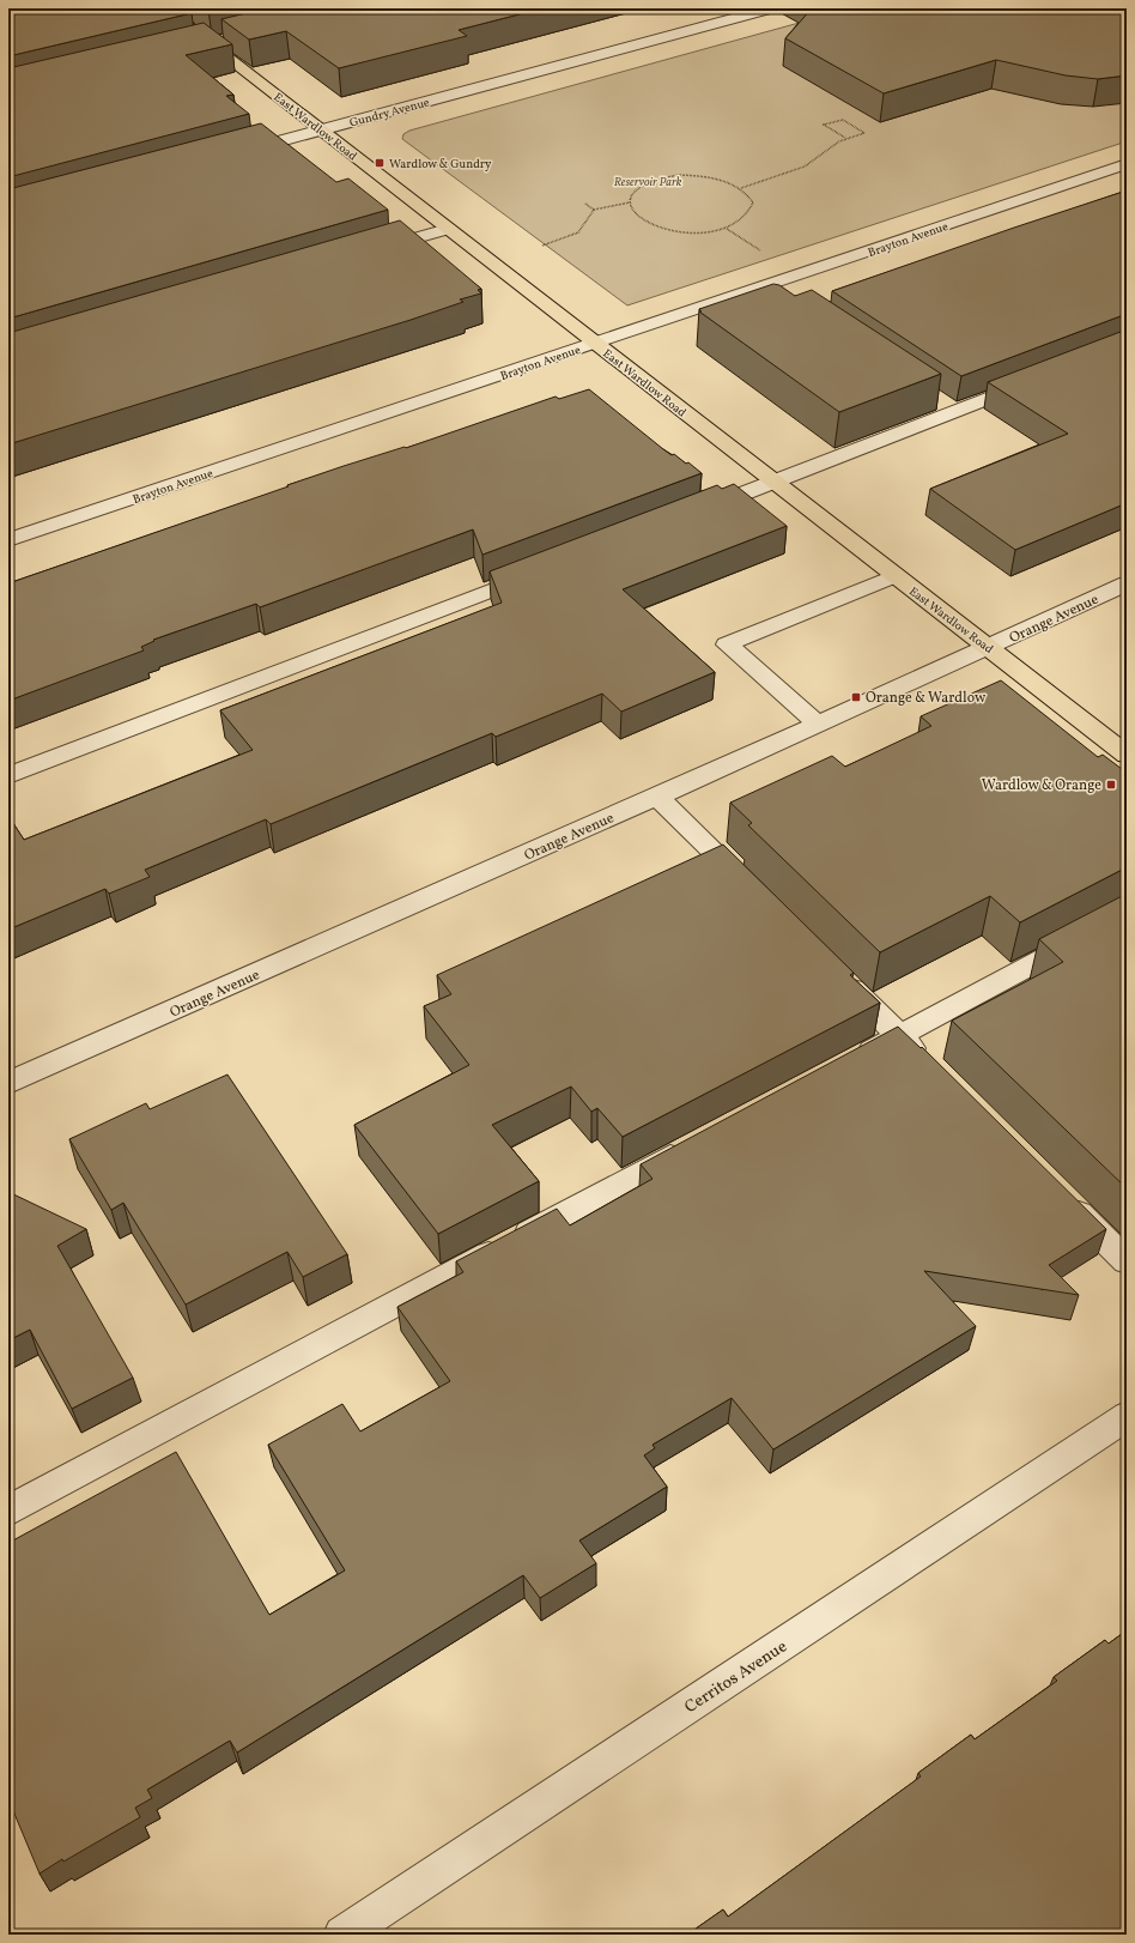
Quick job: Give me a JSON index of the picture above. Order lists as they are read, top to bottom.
{
  "streets": {
    "main road": ["East Wardlow Road"],
    "street": [
      "Gundry Avenue",
      "Brayton Avenue",
      "Orange Avenue",
      "Cerritos Avenue"
    ]
  },
  "crossings": [
    ["Gundry Avenue", "East Wardlow Road"],
    ["East Wardlow Road", "Brayton Avenue"],
    ["East Wardlow Road", "Orange Avenue"]
  ],
  "parks": ["Reservoir Park"],
  "places": {
    "transit": ["Wardlow & Gundry", "Orange & Wardlow", "Wardlow & Orange"]
  }
}
